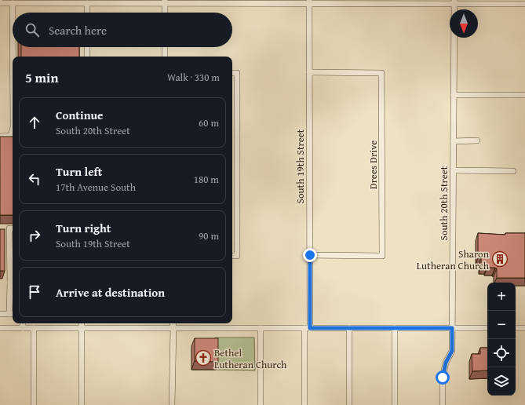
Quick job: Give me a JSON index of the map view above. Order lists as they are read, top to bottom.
{
  "streets": {
    "street": ["Drees Drive", "South 19th Street", "South 20th Street"]
  },
  "crossings": [
    ["Drees Drive", "South 19th Street"]
  ],
  "places": {
    "building": ["Sharon Lutheran Church"],
    "church": ["Bethel Lutheran Church"]
  },
  "north": "bottom",
  "page": {
    "search": "Search here",
    "heading": ["5 min", "Walk · 330 m"],
    "list": [
      ["Continue", "South 20th Street", "60 m"],
      ["Turn left", "17th Avenue South", "180 m"],
      ["Turn right", "South 19th Street", "90 m"],
      "Arrive at destination"
    ],
    "map_buttons": ["+", "−"]
  }
}
